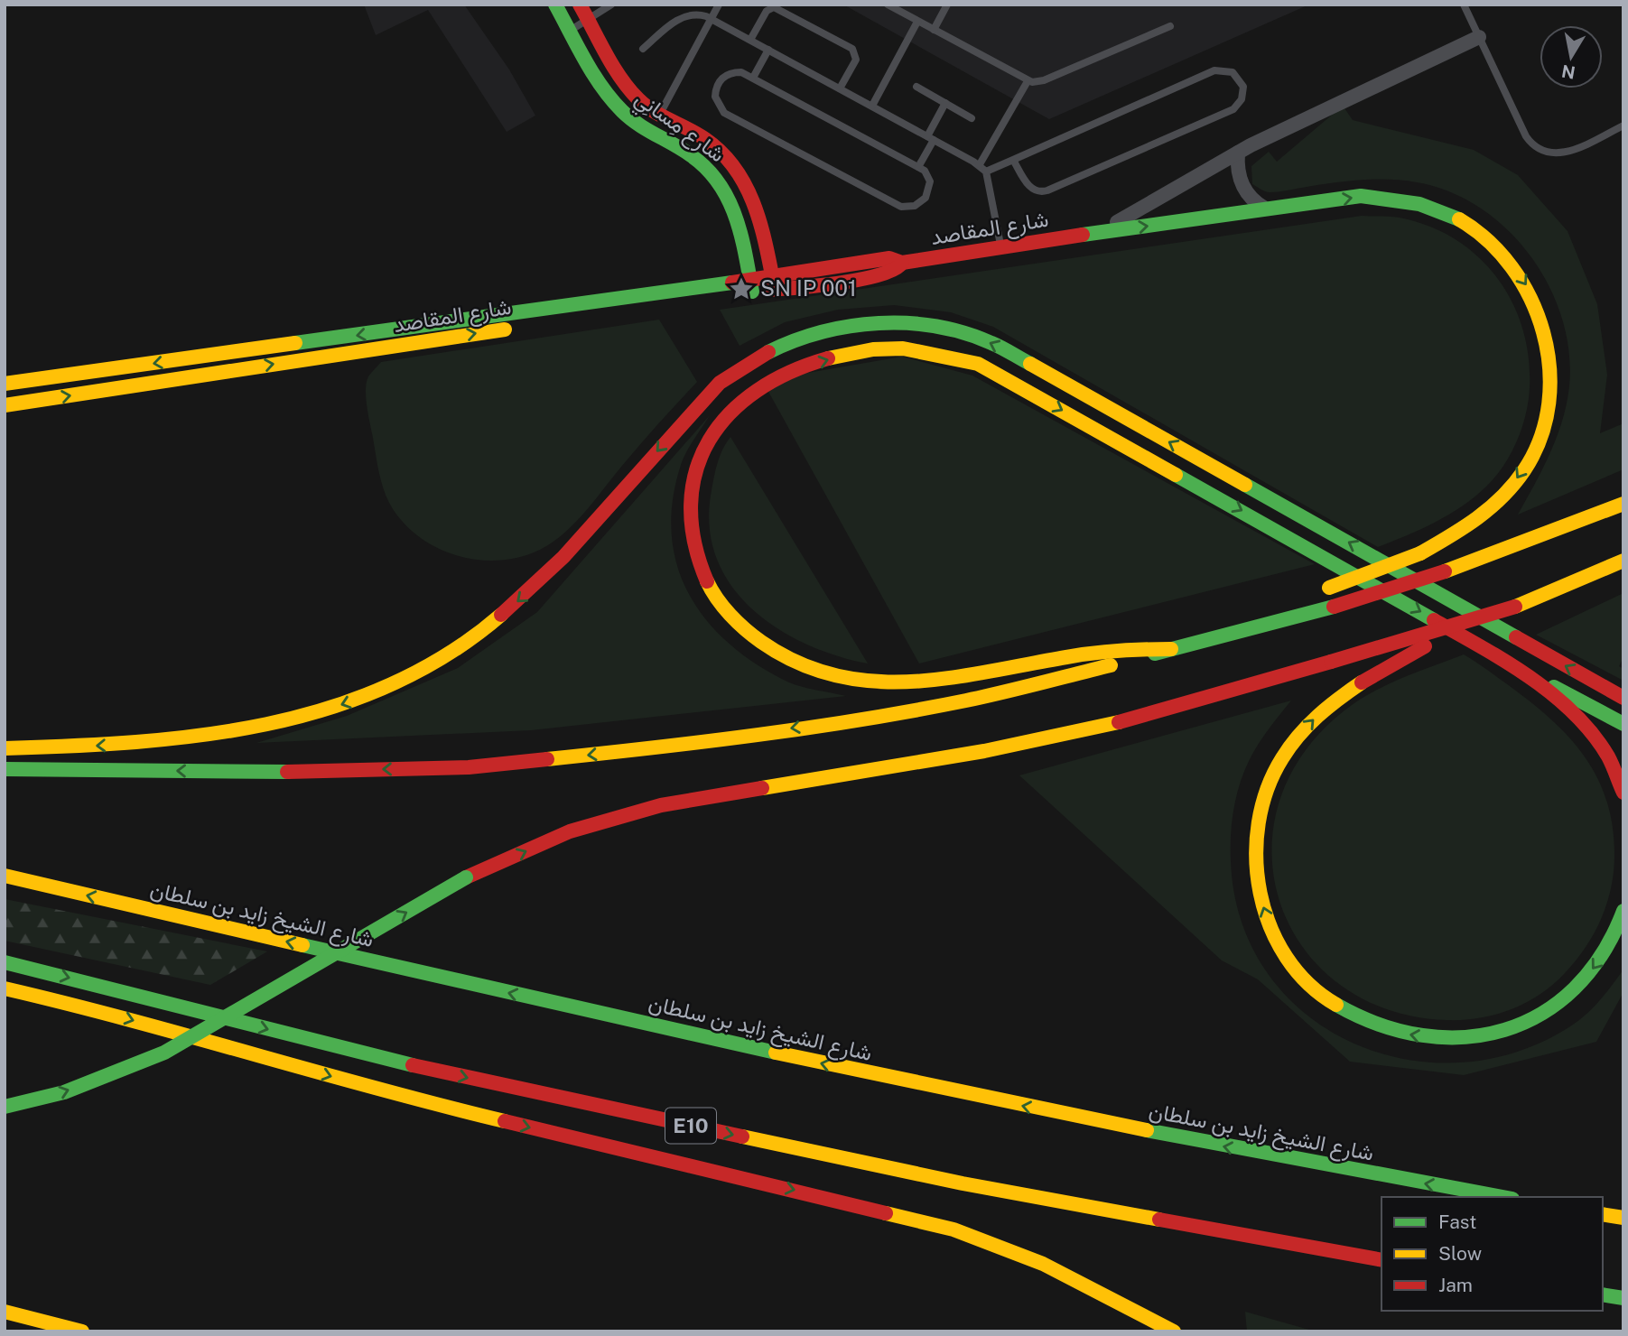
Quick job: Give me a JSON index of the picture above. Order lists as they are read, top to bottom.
{
  "streets": {
    "main road": [
      "شارع مِسانِي",
      "شارع المقاصد",
      "شارع الشيخ زايد بن سلطان",
      "E10"
    ]
  },
  "crossings": [
    ["شارع مِسانِي", "شارع المقاصد"]
  ],
  "places": {
    "place": ["SN IP 001"]
  },
  "legend": ["Fast", "Slow", "Jam"],
  "north": "bottom"
}
